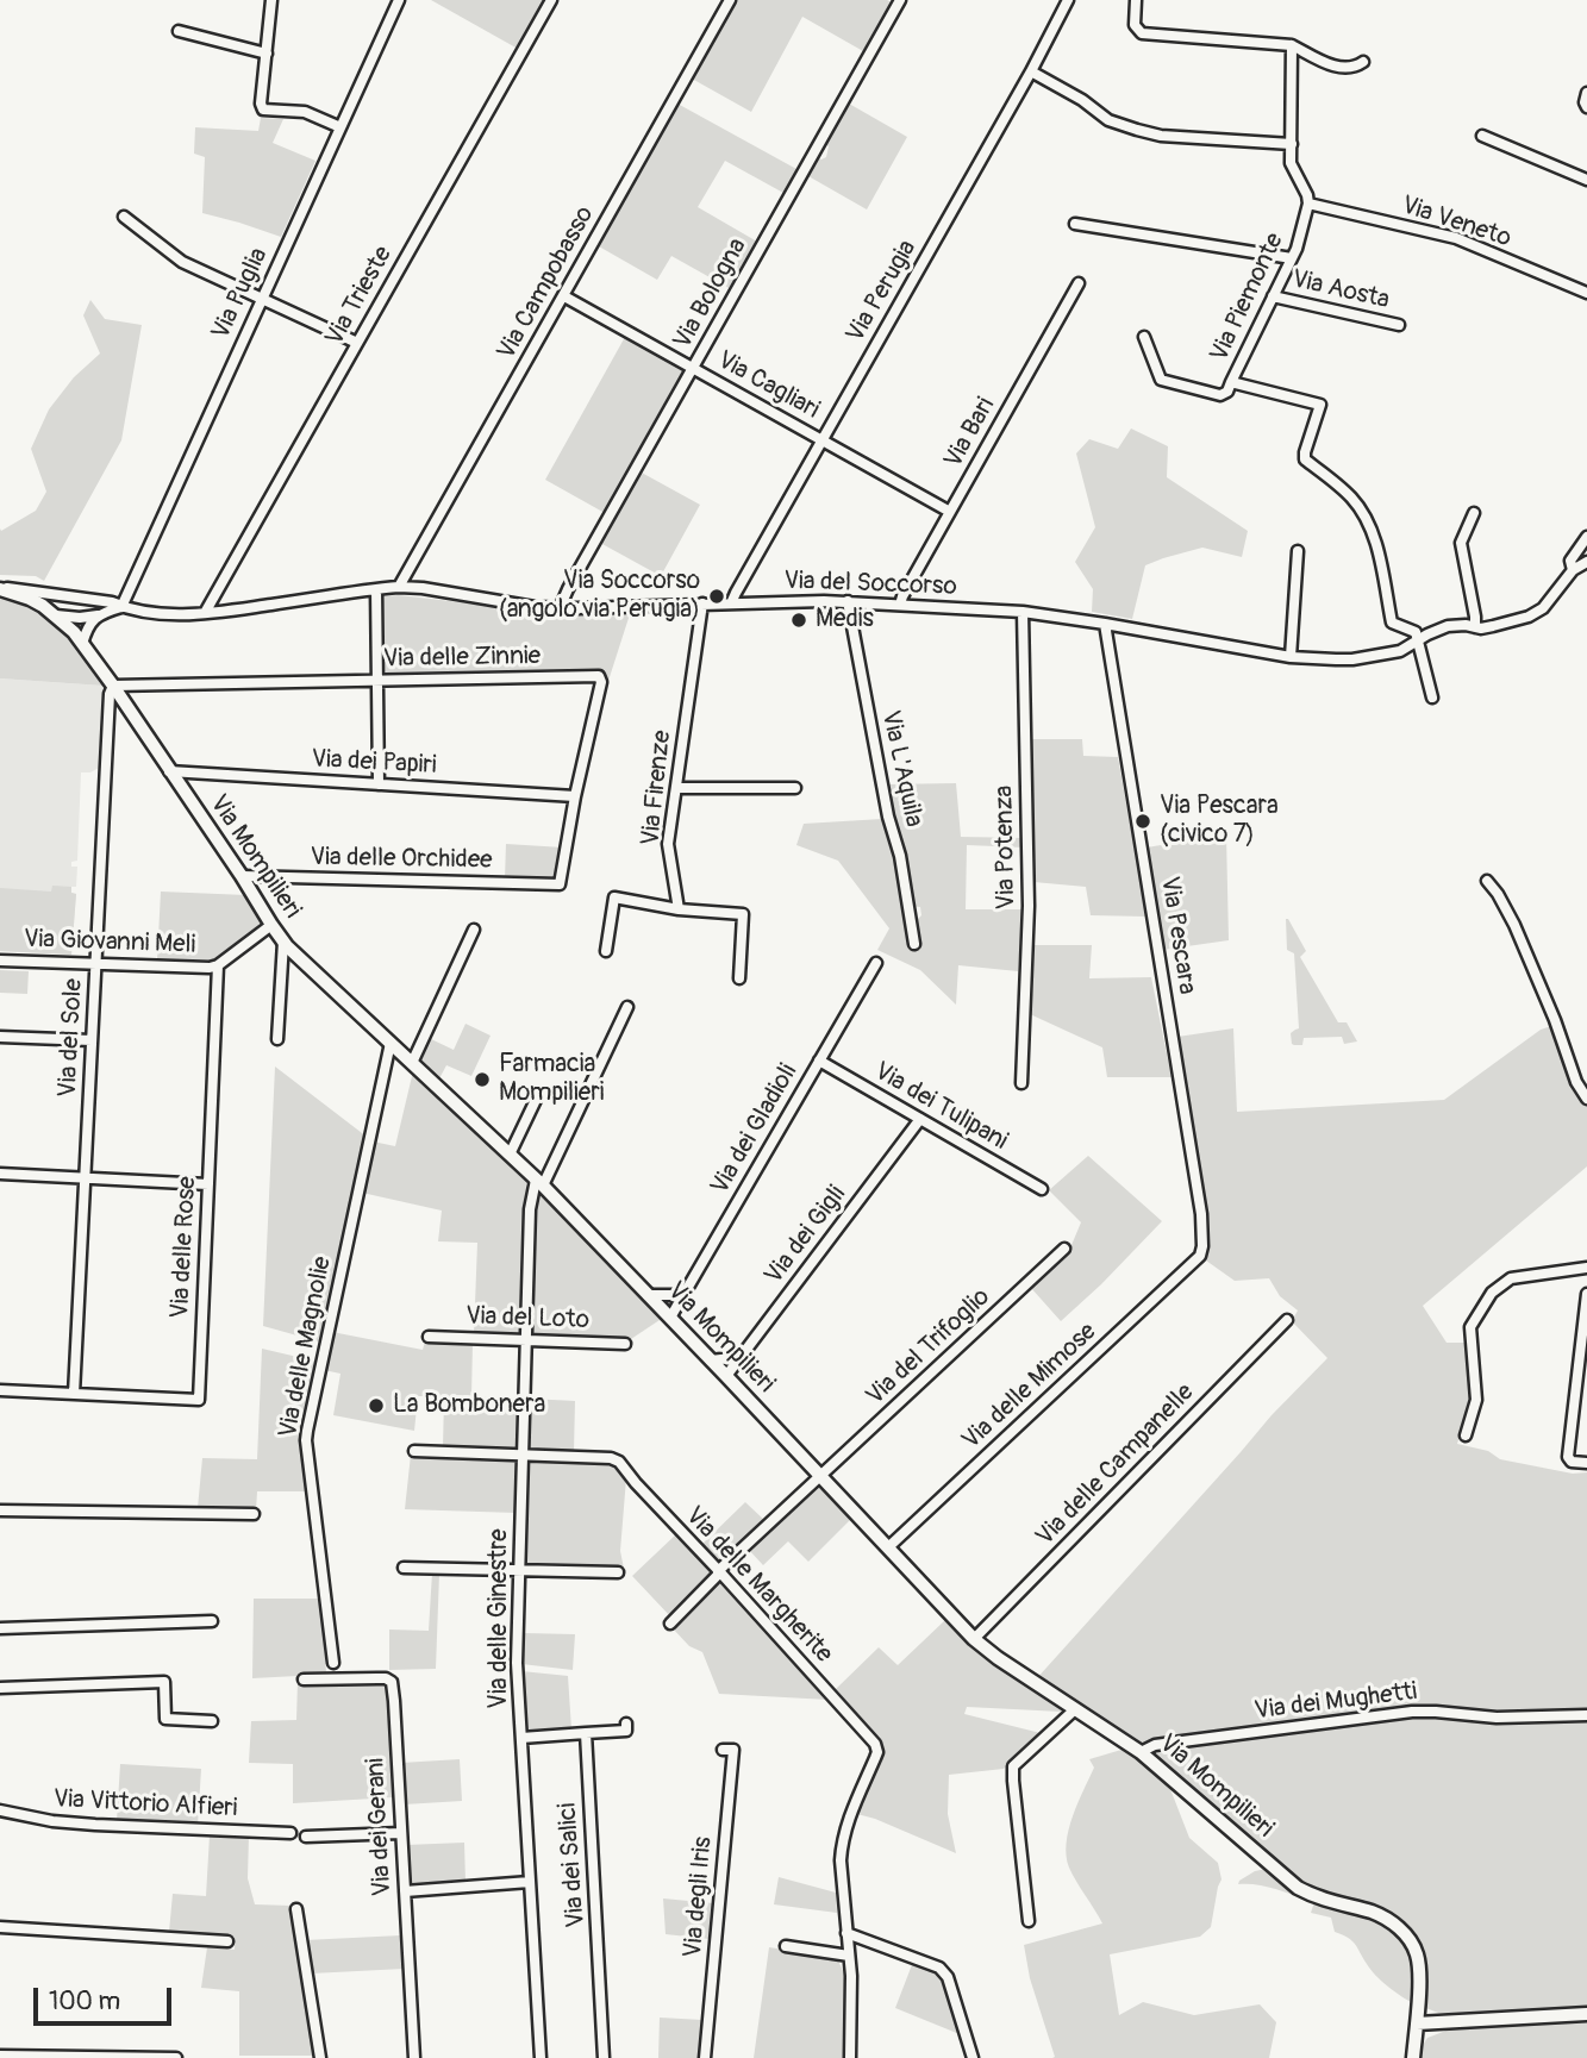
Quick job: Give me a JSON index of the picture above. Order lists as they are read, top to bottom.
{
  "streets": {
    "street": [
      "Via Veneto",
      "Via Campobasso",
      "Via Aosta",
      "Via Perugia",
      "Via Puglia",
      "Via Bologna",
      "Via Trieste",
      "Via Piemonte",
      "Via Cagliari",
      "Via Bari",
      "Via del Soccorso",
      "Via delle Zinnie",
      "Via dei Papiri",
      "Via L'Aquila",
      "Via Firenze",
      "Via Potenza",
      "Via Mompilieri",
      "Via delle Orchidee",
      "Via Pescara",
      "Via Giovanni Meli",
      "Via del Sole",
      "Via dei Tulipani",
      "Via dei Gladioli",
      "Via dei Gigli",
      "Via delle Rose",
      "Via del Loto",
      "Via delle Magnolie",
      "Via del Trifoglio",
      "Via delle Mimose",
      "Via delle Campanelle",
      "Via delle Margherite",
      "Via delle Ginestre",
      "Via dei Mughetti",
      "Via Vittorio Alfieri",
      "Via dei Gerani",
      "Via dei Salici",
      "Via degli Iris"
    ]
  },
  "crossings": [
    ["Via Veneto", "Via Piemonte"],
    ["Via Campobasso", "Via Cagliari"],
    ["Via Campobasso", "Via del Soccorso"],
    ["Via Aosta", "Via Piemonte"],
    ["Via Perugia", "Via Cagliari"],
    ["Via Perugia", "Via del Soccorso"],
    ["Via Puglia", "Via del Soccorso"],
    ["Via Bologna", "Via Cagliari"],
    ["Via Bologna", "Via del Soccorso"],
    ["Via Trieste", "Via del Soccorso"],
    ["Via Piemonte", "Via del Soccorso"],
    ["Via Cagliari", "Via Bari"],
    ["Via Bari", "Via del Soccorso"],
    ["Via del Soccorso", "Via L'Aquila"],
    ["Via del Soccorso", "Via Firenze"],
    ["Via del Soccorso", "Via Potenza"],
    ["Via del Soccorso", "Via Mompilieri"],
    ["Via del Soccorso", "Via Pescara"],
    ["Via delle Zinnie", "Via dei Papiri"],
    ["Via delle Zinnie", "Via Mompilieri"],
    ["Via delle Zinnie", "Via delle Orchidee"],
    ["Via delle Zinnie", "Via del Sole"],
    ["Via dei Papiri", "Via Mompilieri"],
    ["Via Mompilieri", "Via delle Orchidee"],
    ["Via Mompilieri", "Via del Sole"],
    ["Via Mompilieri", "Via dei Gladioli"],
    ["Via Mompilieri", "Via dei Gigli"],
    ["Via Mompilieri", "Via delle Magnolie"],
    ["Via Mompilieri", "Via del Trifoglio"],
    ["Via Mompilieri", "Via delle Mimose"],
    ["Via Mompilieri", "Via delle Campanelle"],
    ["Via Mompilieri", "Via delle Ginestre"],
    ["Via Mompilieri", "Via dei Mughetti"],
    ["Via Pescara", "Via delle Mimose"],
    ["Via Giovanni Meli", "Via del Sole"],
    ["Via Giovanni Meli", "Via delle Rose"],
    ["Via del Sole", "Via delle Rose"],
    ["Via dei Tulipani", "Via dei Gladioli"],
    ["Via dei Tulipani", "Via dei Gigli"],
    ["Via del Loto", "Via delle Ginestre"],
    ["Via del Trifoglio", "Via delle Margherite"],
    ["Via delle Margherite", "Via delle Ginestre"]
  ],
  "places": [
    "Via Soccorso (angolo via Perugia)",
    "Medis",
    "Via Pescara (civico 7)",
    "Farmacia Mompilieri",
    "La Bombonera"
  ],
  "scale_bar": "100 m"
}
